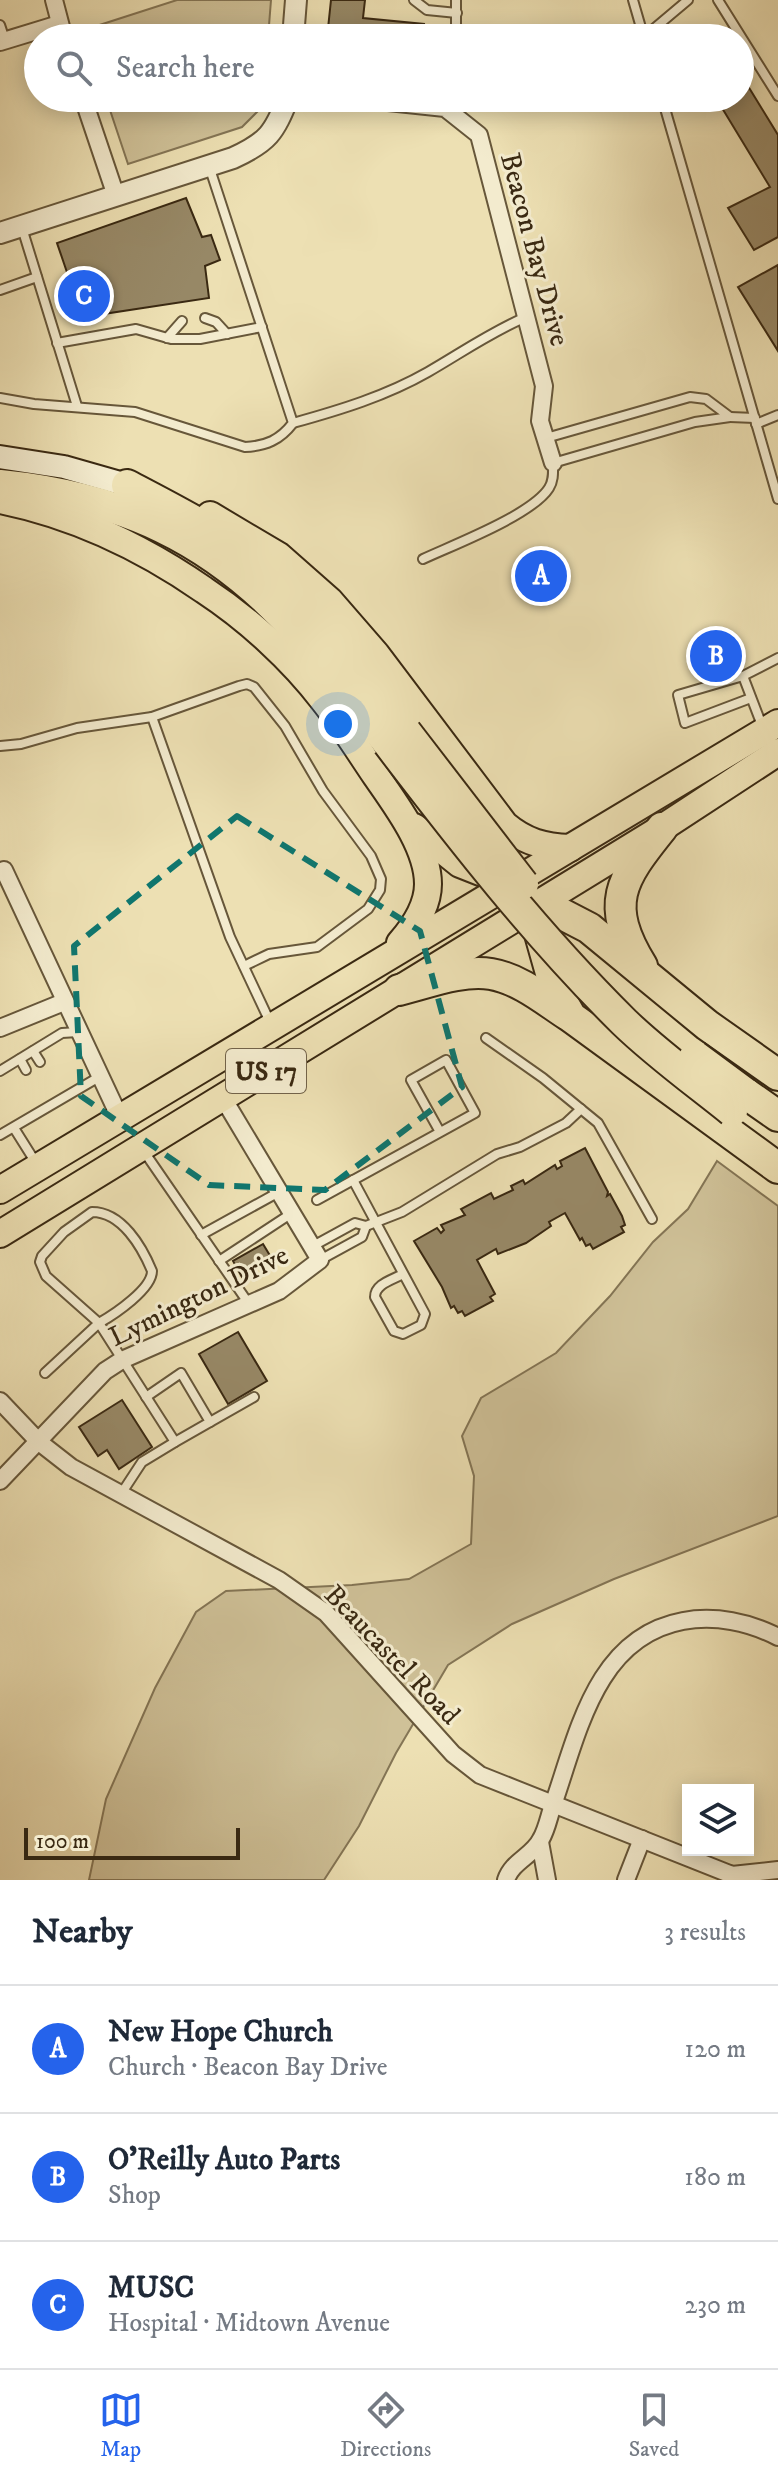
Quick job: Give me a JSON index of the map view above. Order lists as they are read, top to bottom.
{
  "streets": {
    "highway": ["US 17"],
    "street": ["Beacon Bay Drive", "Lymington Drive", "Beaucastel Road"]
  },
  "crossings": [
    ["Lymington Drive", "Beaucastel Road"]
  ],
  "scale_bar": "100 m",
  "page": {
    "search": "Search here",
    "pins": ["C", "A", "B"],
    "scale": "100 m",
    "heading": ["Nearby", "3 results"],
    "list": [
      {
        "mark": "A",
        "name": "New Hope Church",
        "note": "Church · Beacon Bay Drive",
        "value": "120 m"
      },
      {
        "mark": "B",
        "name": "O'Reilly Auto Parts",
        "note": "Shop",
        "value": "180 m"
      },
      {
        "mark": "C",
        "name": "MUSC",
        "note": "Hospital · Midtown Avenue",
        "value": "230 m"
      }
    ],
    "nav": ["Map", "Directions", "Saved"]
  }
}
